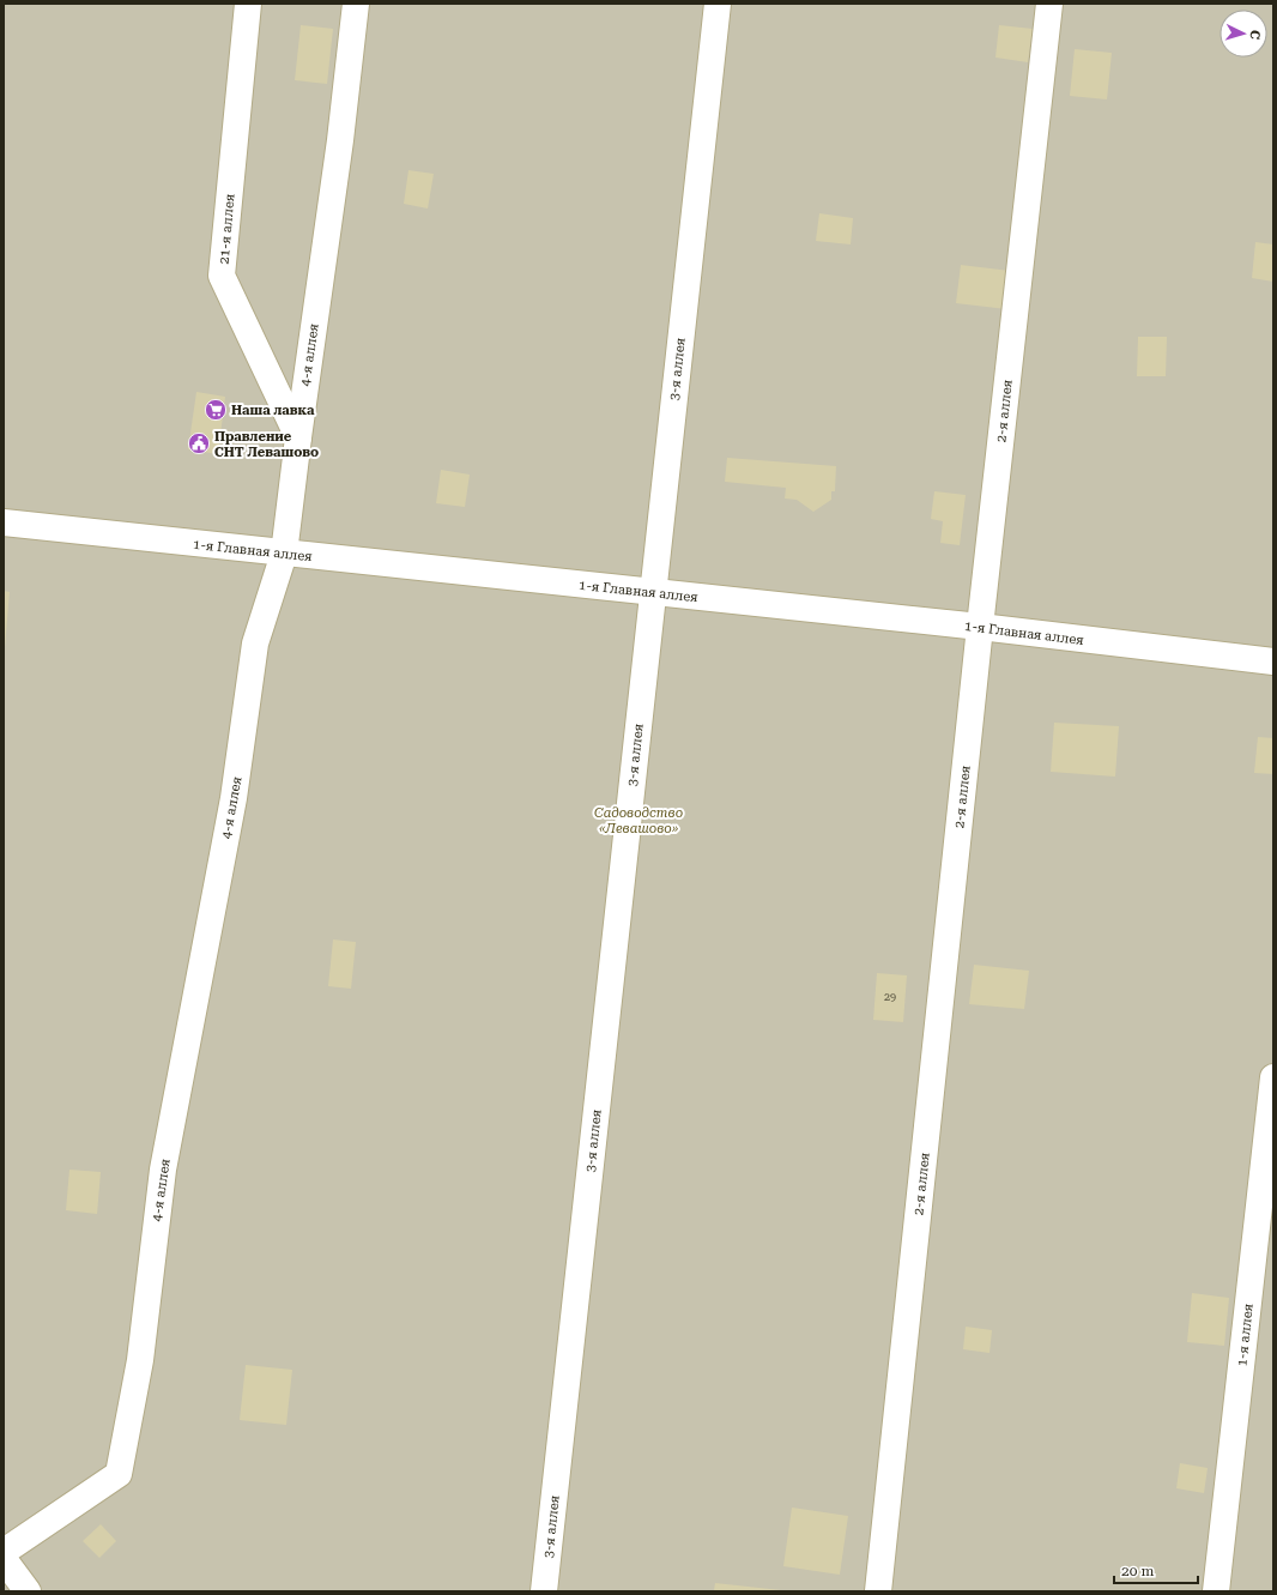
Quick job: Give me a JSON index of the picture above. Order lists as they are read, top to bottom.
{
  "streets": {
    "street": [
      "21-я аллея",
      "4-я аллея",
      "3-я аллея",
      "2-я аллея",
      "1-я Главная аллея",
      "1-я аллея"
    ]
  },
  "crossings": [
    ["21-я аллея", "4-я аллея"],
    ["4-я аллея", "1-я Главная аллея"],
    ["3-я аллея", "1-я Главная аллея"],
    ["2-я аллея", "1-я Главная аллея"]
  ],
  "parks": ["Садоводство «Левашово»"],
  "places": {
    "supermarket": ["Наша лавка"],
    "public building": ["Правление СНТ Левашово"]
  },
  "house_numbers": ["29"],
  "scale_bar": "20 m",
  "north": "right"
}
